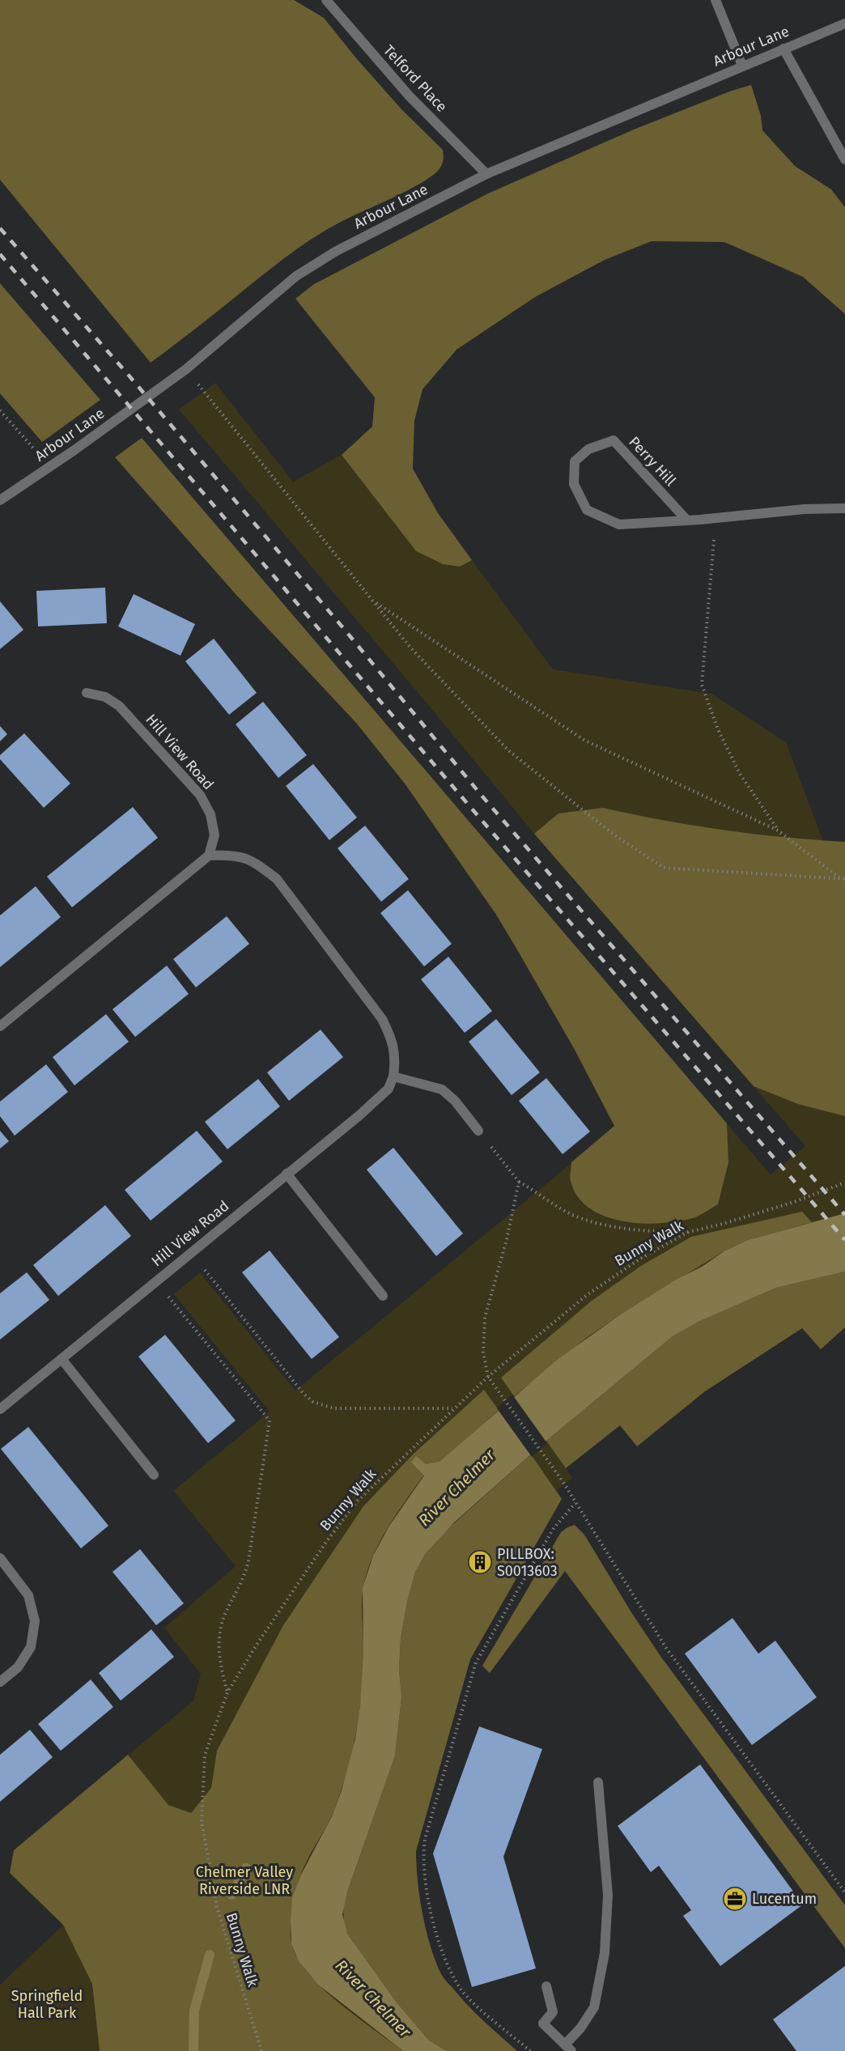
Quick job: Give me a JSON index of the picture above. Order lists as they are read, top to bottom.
{
  "streets": {
    "street": [
      "Arbour Lane",
      "Telford Place",
      "Perry Hill",
      "Hill View Road"
    ],
    "path": ["Bunny Walk"]
  },
  "crossings": [
    ["Arbour Lane", "Telford Place"]
  ],
  "water": ["River Chelmer"],
  "parks": ["Chelmer Valley Riverside LNR", "Springfield Hall Park"],
  "places": {
    "building": ["PILLBOX: S0013603"],
    "office": ["Lucentum"]
  }
}
